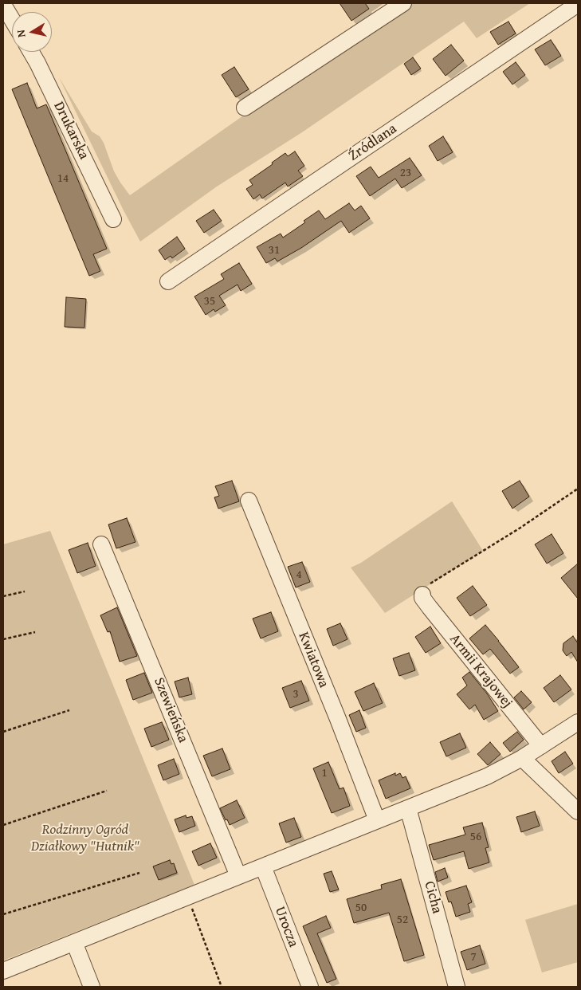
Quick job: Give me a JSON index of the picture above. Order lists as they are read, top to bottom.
{
  "streets": {
    "street": [
      "Drukarska",
      "Źródlana",
      "Kwiatowa",
      "Armii Krajowej",
      "Szewieńska",
      "Cicha",
      "Urocza"
    ]
  },
  "parks": ["Rodzinny Ogród Działkowy \"Hutnik\""],
  "house_numbers": [
    "23",
    "14",
    "31",
    "35",
    "4",
    "3",
    "1",
    "56",
    "50",
    "52",
    "7"
  ],
  "north": "left"
}
